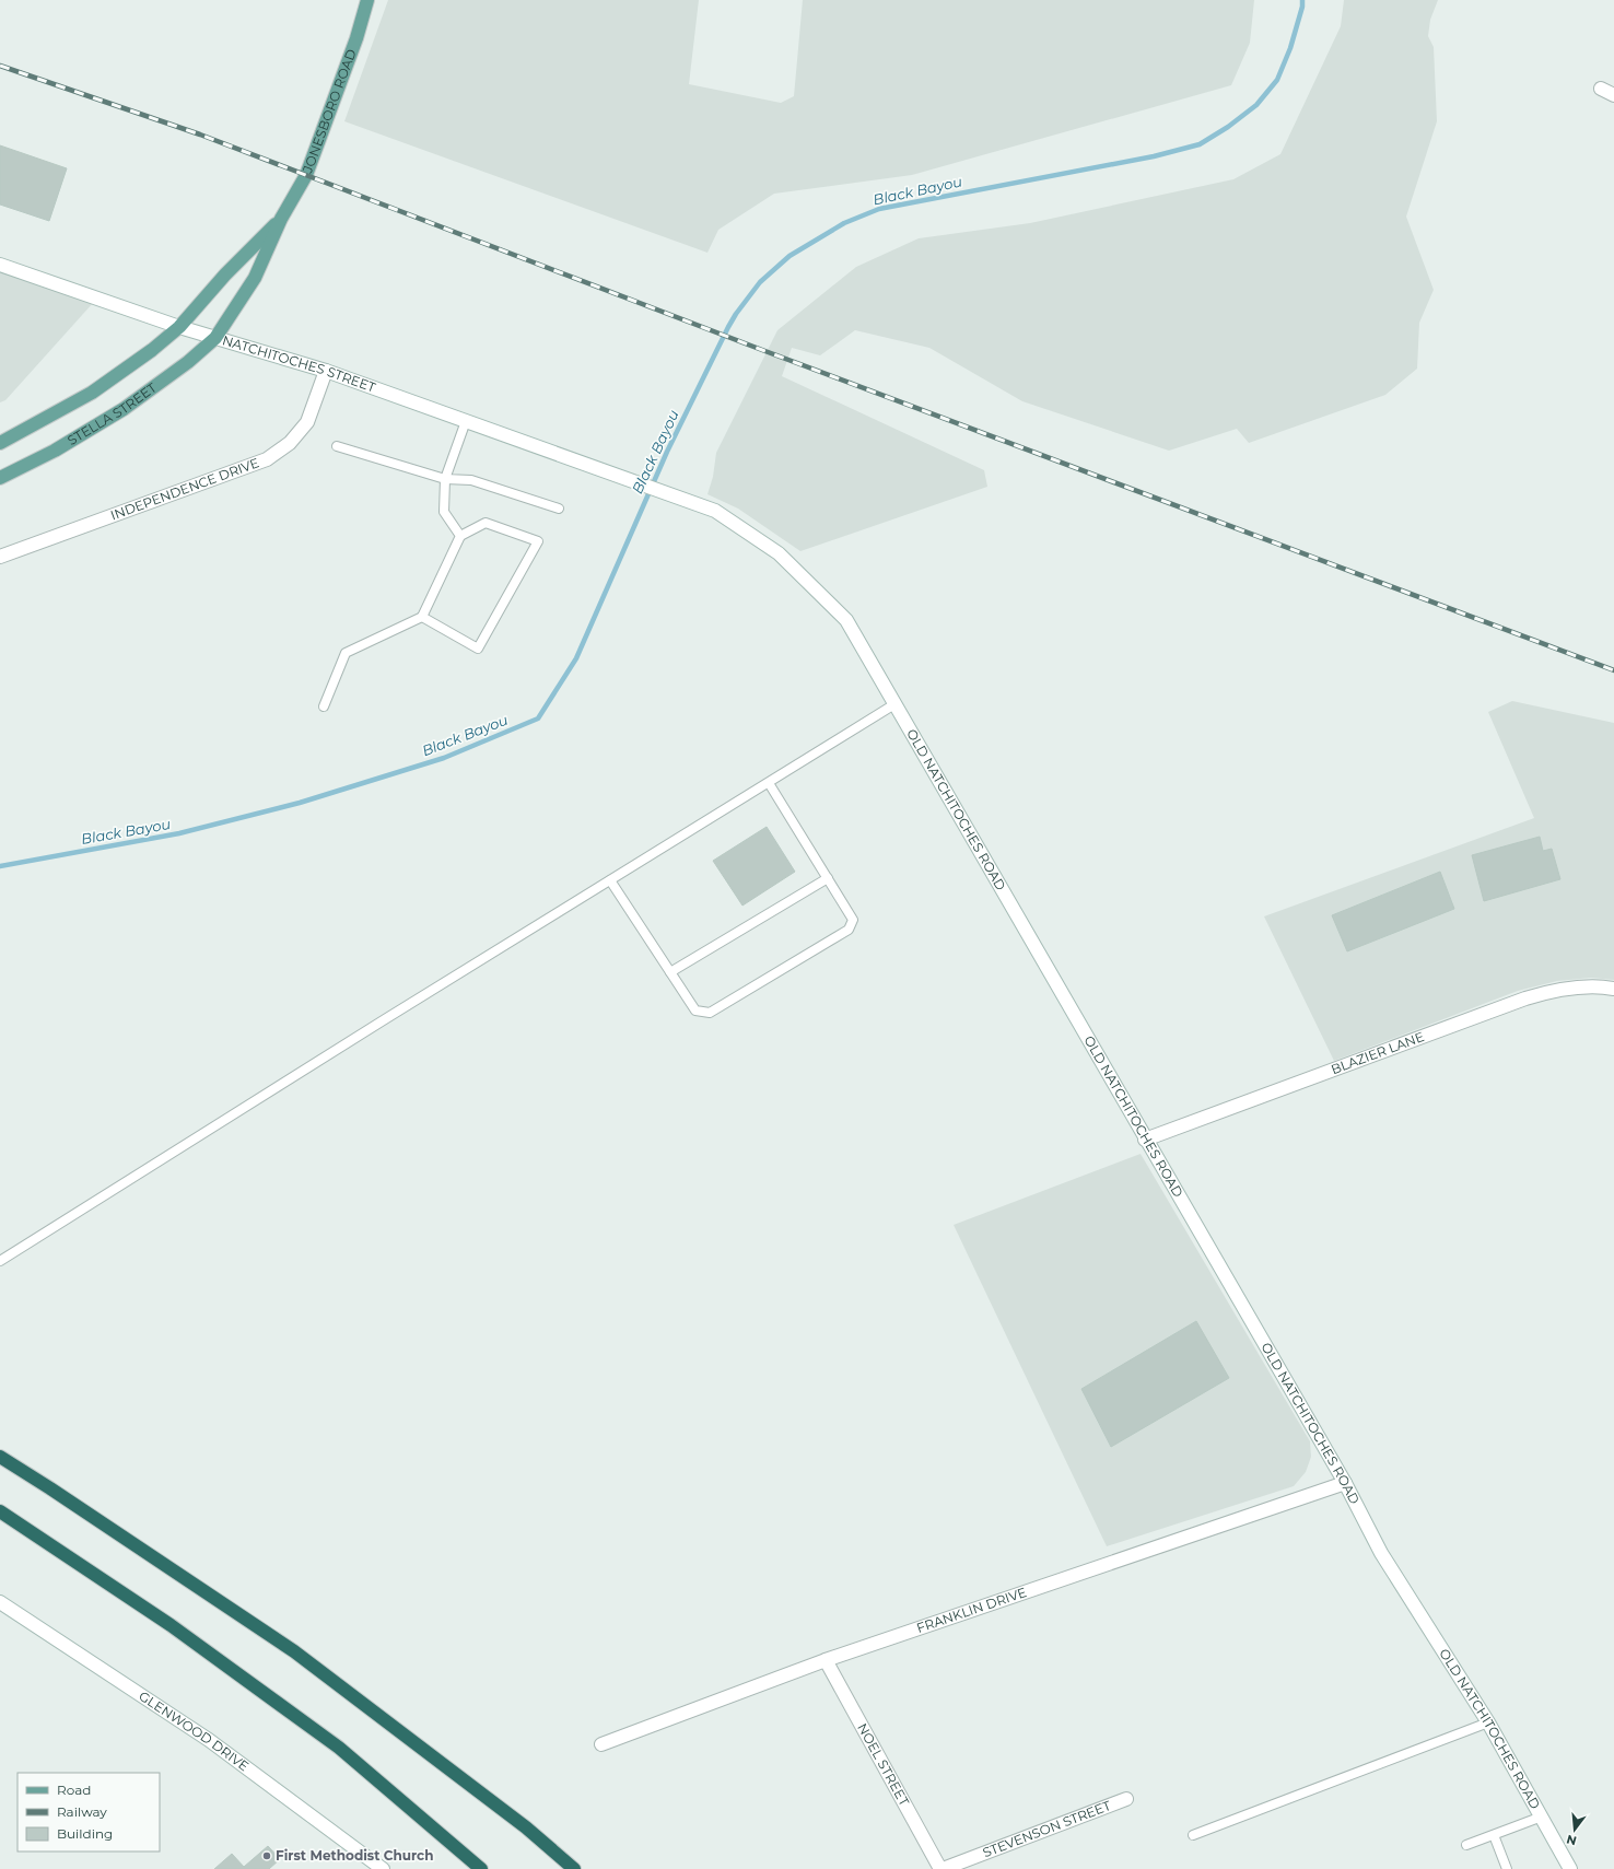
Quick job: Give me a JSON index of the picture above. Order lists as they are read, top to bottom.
{
  "streets": {
    "main road": ["JONESBORO ROAD", "STELLA STREET"],
    "street": [
      "NATCHITOCHES STREET",
      "INDEPENDENCE DRIVE",
      "OLD NATCHITOCHES ROAD",
      "BLAZIER LANE",
      "FRANKLIN DRIVE",
      "GLENWOOD DRIVE",
      "NOEL STREET",
      "STEVENSON STREET"
    ]
  },
  "crossings": [
    ["JONESBORO ROAD", "NATCHITOCHES STREET"],
    ["JONESBORO ROAD", "STELLA STREET"],
    ["NATCHITOCHES STREET", "STELLA STREET"],
    ["NATCHITOCHES STREET", "INDEPENDENCE DRIVE"],
    ["NATCHITOCHES STREET", "OLD NATCHITOCHES ROAD"],
    ["OLD NATCHITOCHES ROAD", "BLAZIER LANE"],
    ["OLD NATCHITOCHES ROAD", "FRANKLIN DRIVE"],
    ["FRANKLIN DRIVE", "NOEL STREET"],
    ["NOEL STREET", "STEVENSON STREET"]
  ],
  "water": ["Black Bayou"],
  "places": ["First Methodist Church"],
  "legend": ["Road", "Railway", "Building"],
  "north": "bottom"
}
